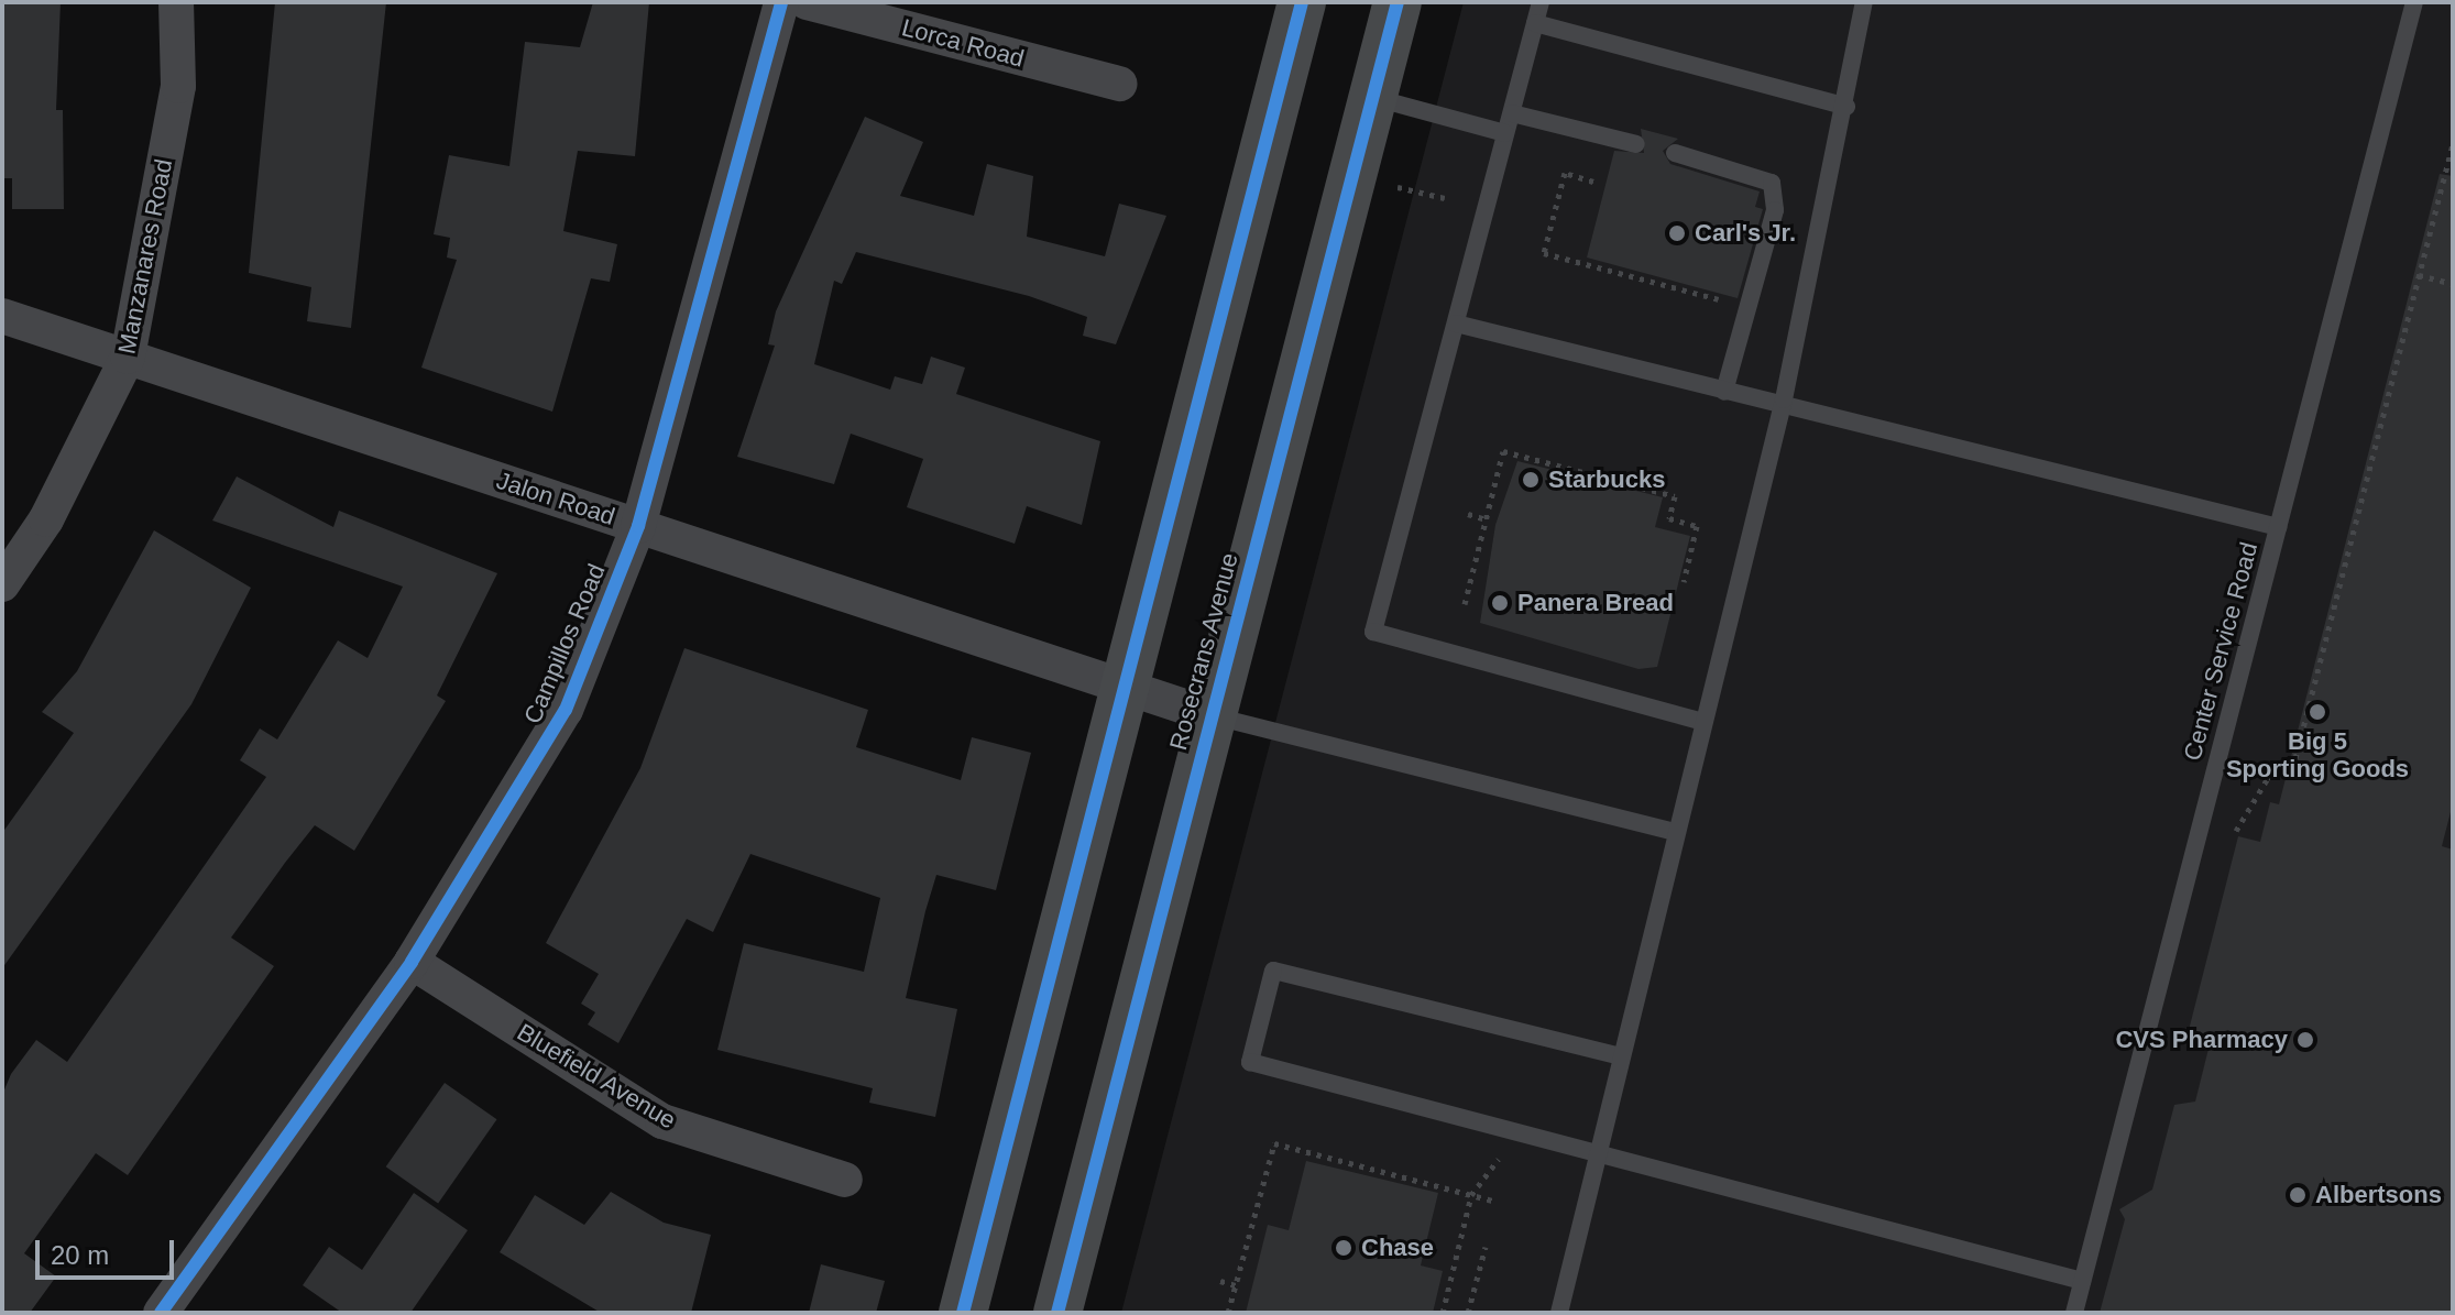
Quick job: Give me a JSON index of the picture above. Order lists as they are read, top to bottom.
{
  "streets": {
    "main road": ["Rosecrans Avenue"],
    "street": [
      "Lorca Road",
      "Manzanares Road",
      "Jalon Road",
      "Campillos Road",
      "Bluefield Avenue"
    ],
    "lane": ["Center Service Road"]
  },
  "crossings": [
    ["Manzanares Road", "Jalon Road"],
    ["Jalon Road", "Campillos Road"],
    ["Jalon Road", "Rosecrans Avenue"],
    ["Campillos Road", "Bluefield Avenue"]
  ],
  "places": [
    "Carl's Jr.",
    "Starbucks",
    "Panera Bread",
    "Big 5 Sporting Goods",
    "CVS Pharmacy",
    "Albertsons",
    "Chase"
  ],
  "scale_bar": "20 m"
}
